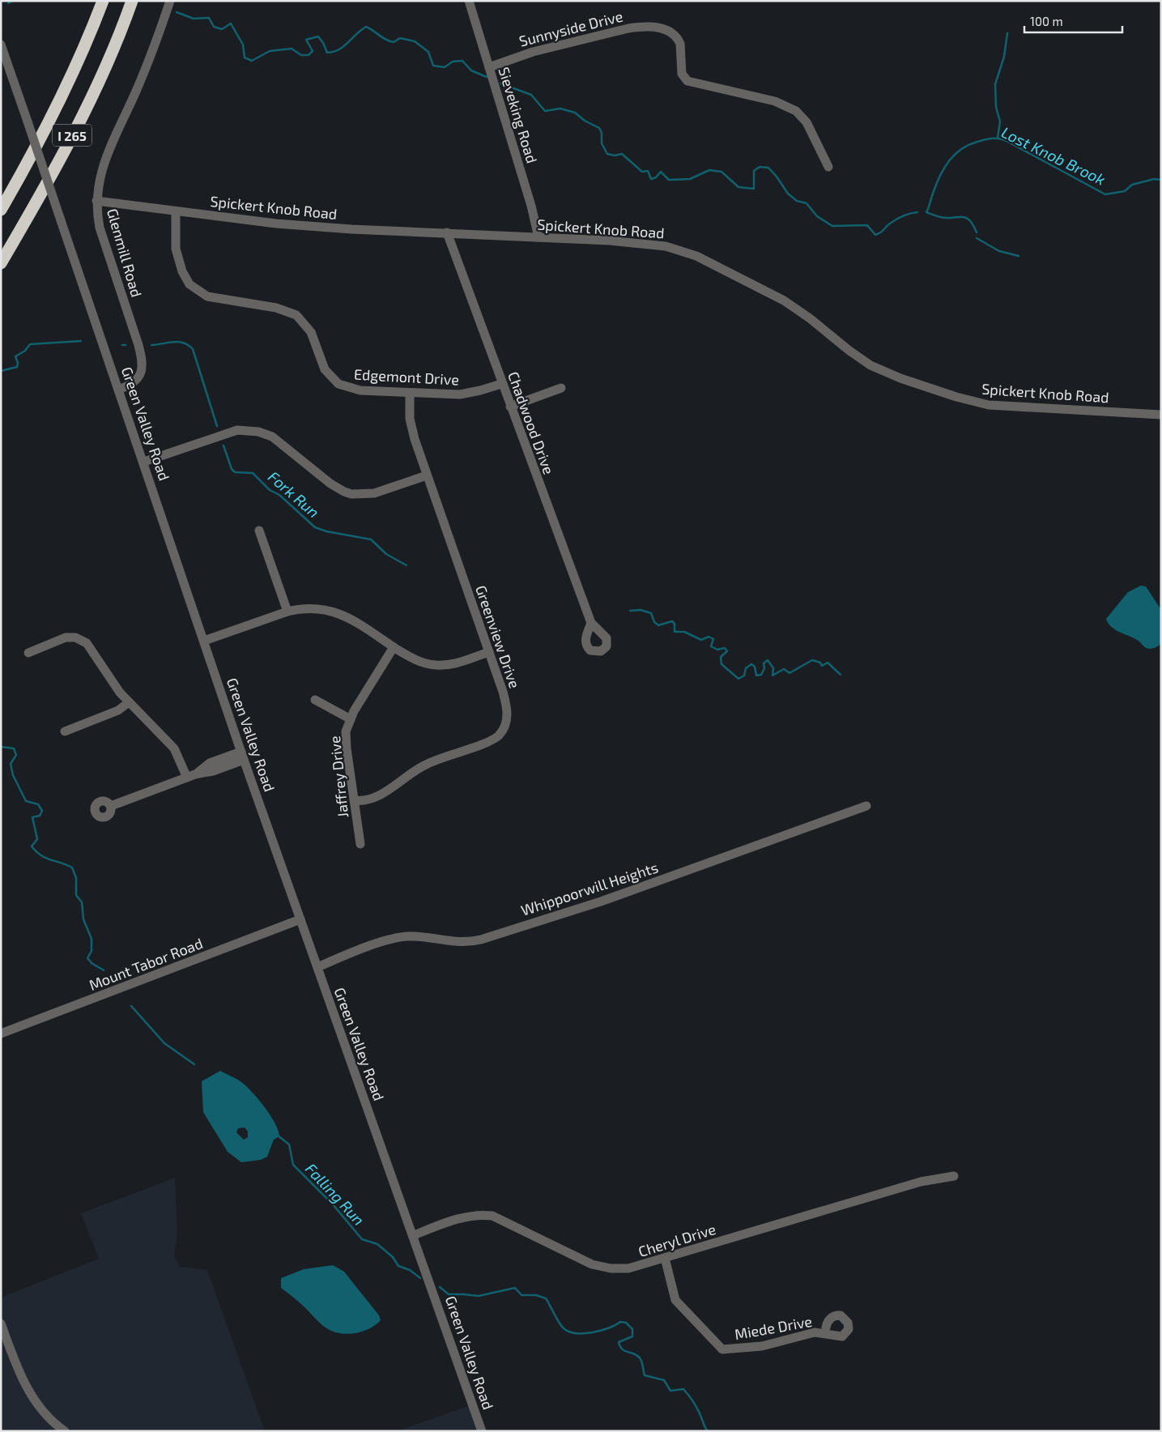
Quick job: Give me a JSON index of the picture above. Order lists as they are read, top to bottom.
{
  "streets": {
    "highway": ["I 265"],
    "street": [
      "Sunnyside Drive",
      "Sieveking Road",
      "Spickert Knob Road",
      "Glenmill Road",
      "Edgemont Drive",
      "Chadwood Drive",
      "Green Valley Road",
      "Greenview Drive",
      "Jaffrey Drive",
      "Whippoorwill Heights",
      "Mount Tabor Road",
      "Cheryl Drive",
      "Miede Drive"
    ]
  },
  "crossings": [
    ["Sunnyside Drive", "Sieveking Road"],
    ["Sieveking Road", "Spickert Knob Road"],
    ["Spickert Knob Road", "Glenmill Road"],
    ["Spickert Knob Road", "Edgemont Drive"],
    ["Spickert Knob Road", "Chadwood Drive"],
    ["Glenmill Road", "Green Valley Road"],
    ["Edgemont Drive", "Chadwood Drive"],
    ["Edgemont Drive", "Greenview Drive"],
    ["Green Valley Road", "Whippoorwill Heights"],
    ["Green Valley Road", "Mount Tabor Road"],
    ["Green Valley Road", "Cheryl Drive"],
    ["Greenview Drive", "Jaffrey Drive"],
    ["Cheryl Drive", "Miede Drive"]
  ],
  "water": ["Lost Knob Brook", "Fork Run", "Falling Run"],
  "scale_bar": "100 m"
}
